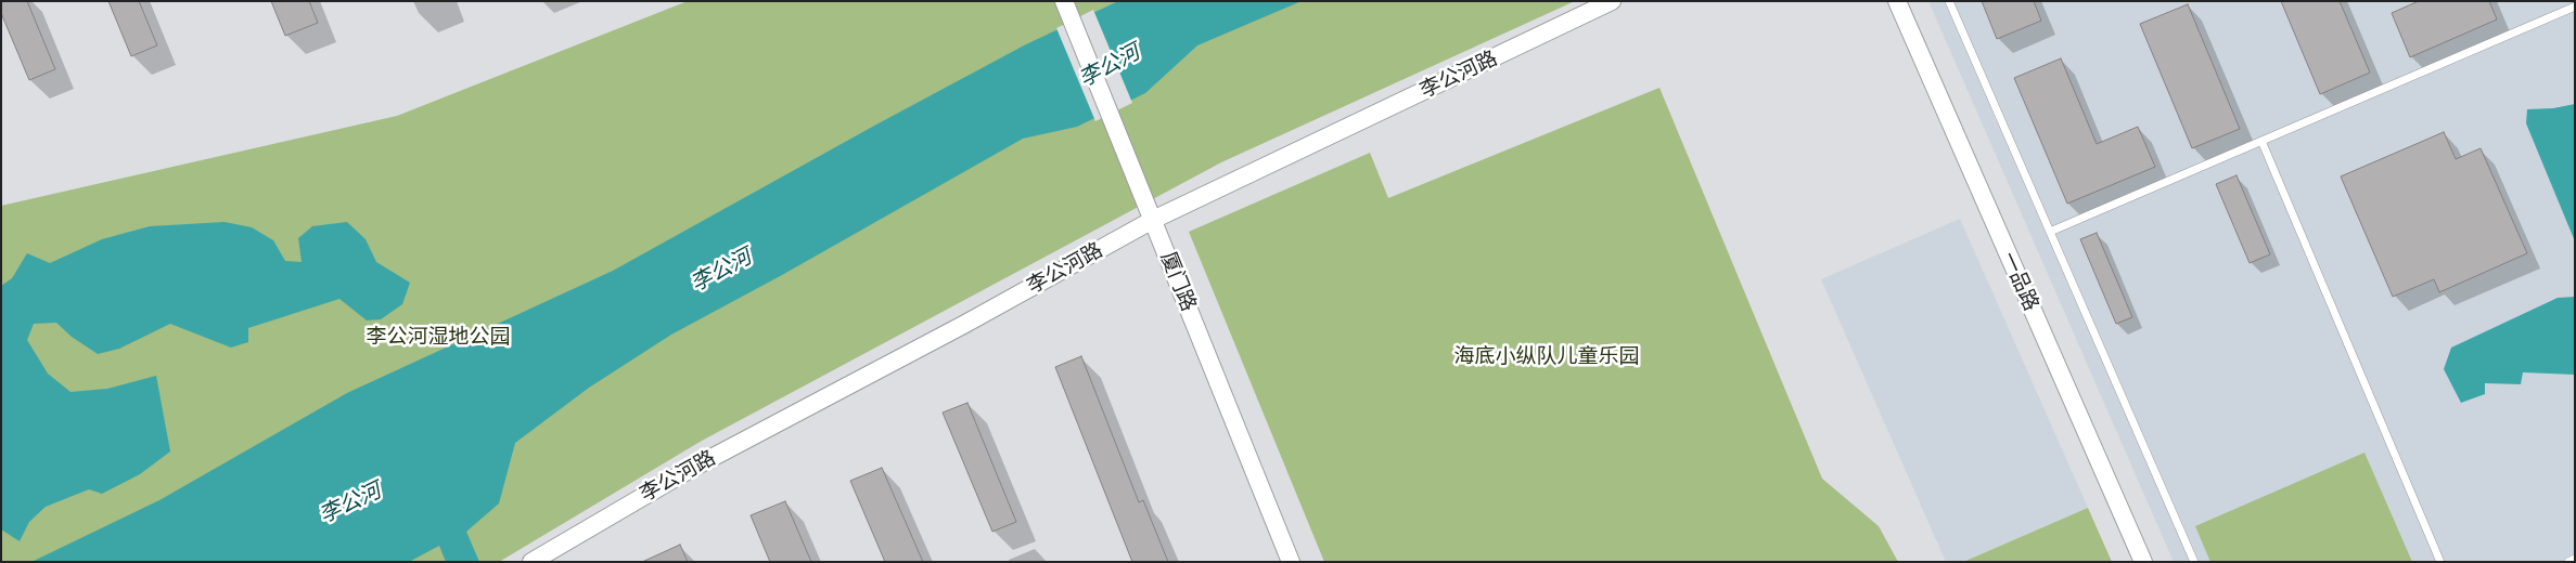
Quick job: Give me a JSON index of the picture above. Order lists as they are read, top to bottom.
{
  "streets": {
    "street": ["李公河路", "厦门路", "一品路"]
  },
  "crossings": [
    ["李公河路", "厦门路"]
  ],
  "water": ["李公河"],
  "parks": ["李公河湿地公园", "海底小纵队儿童乐园"]
}
